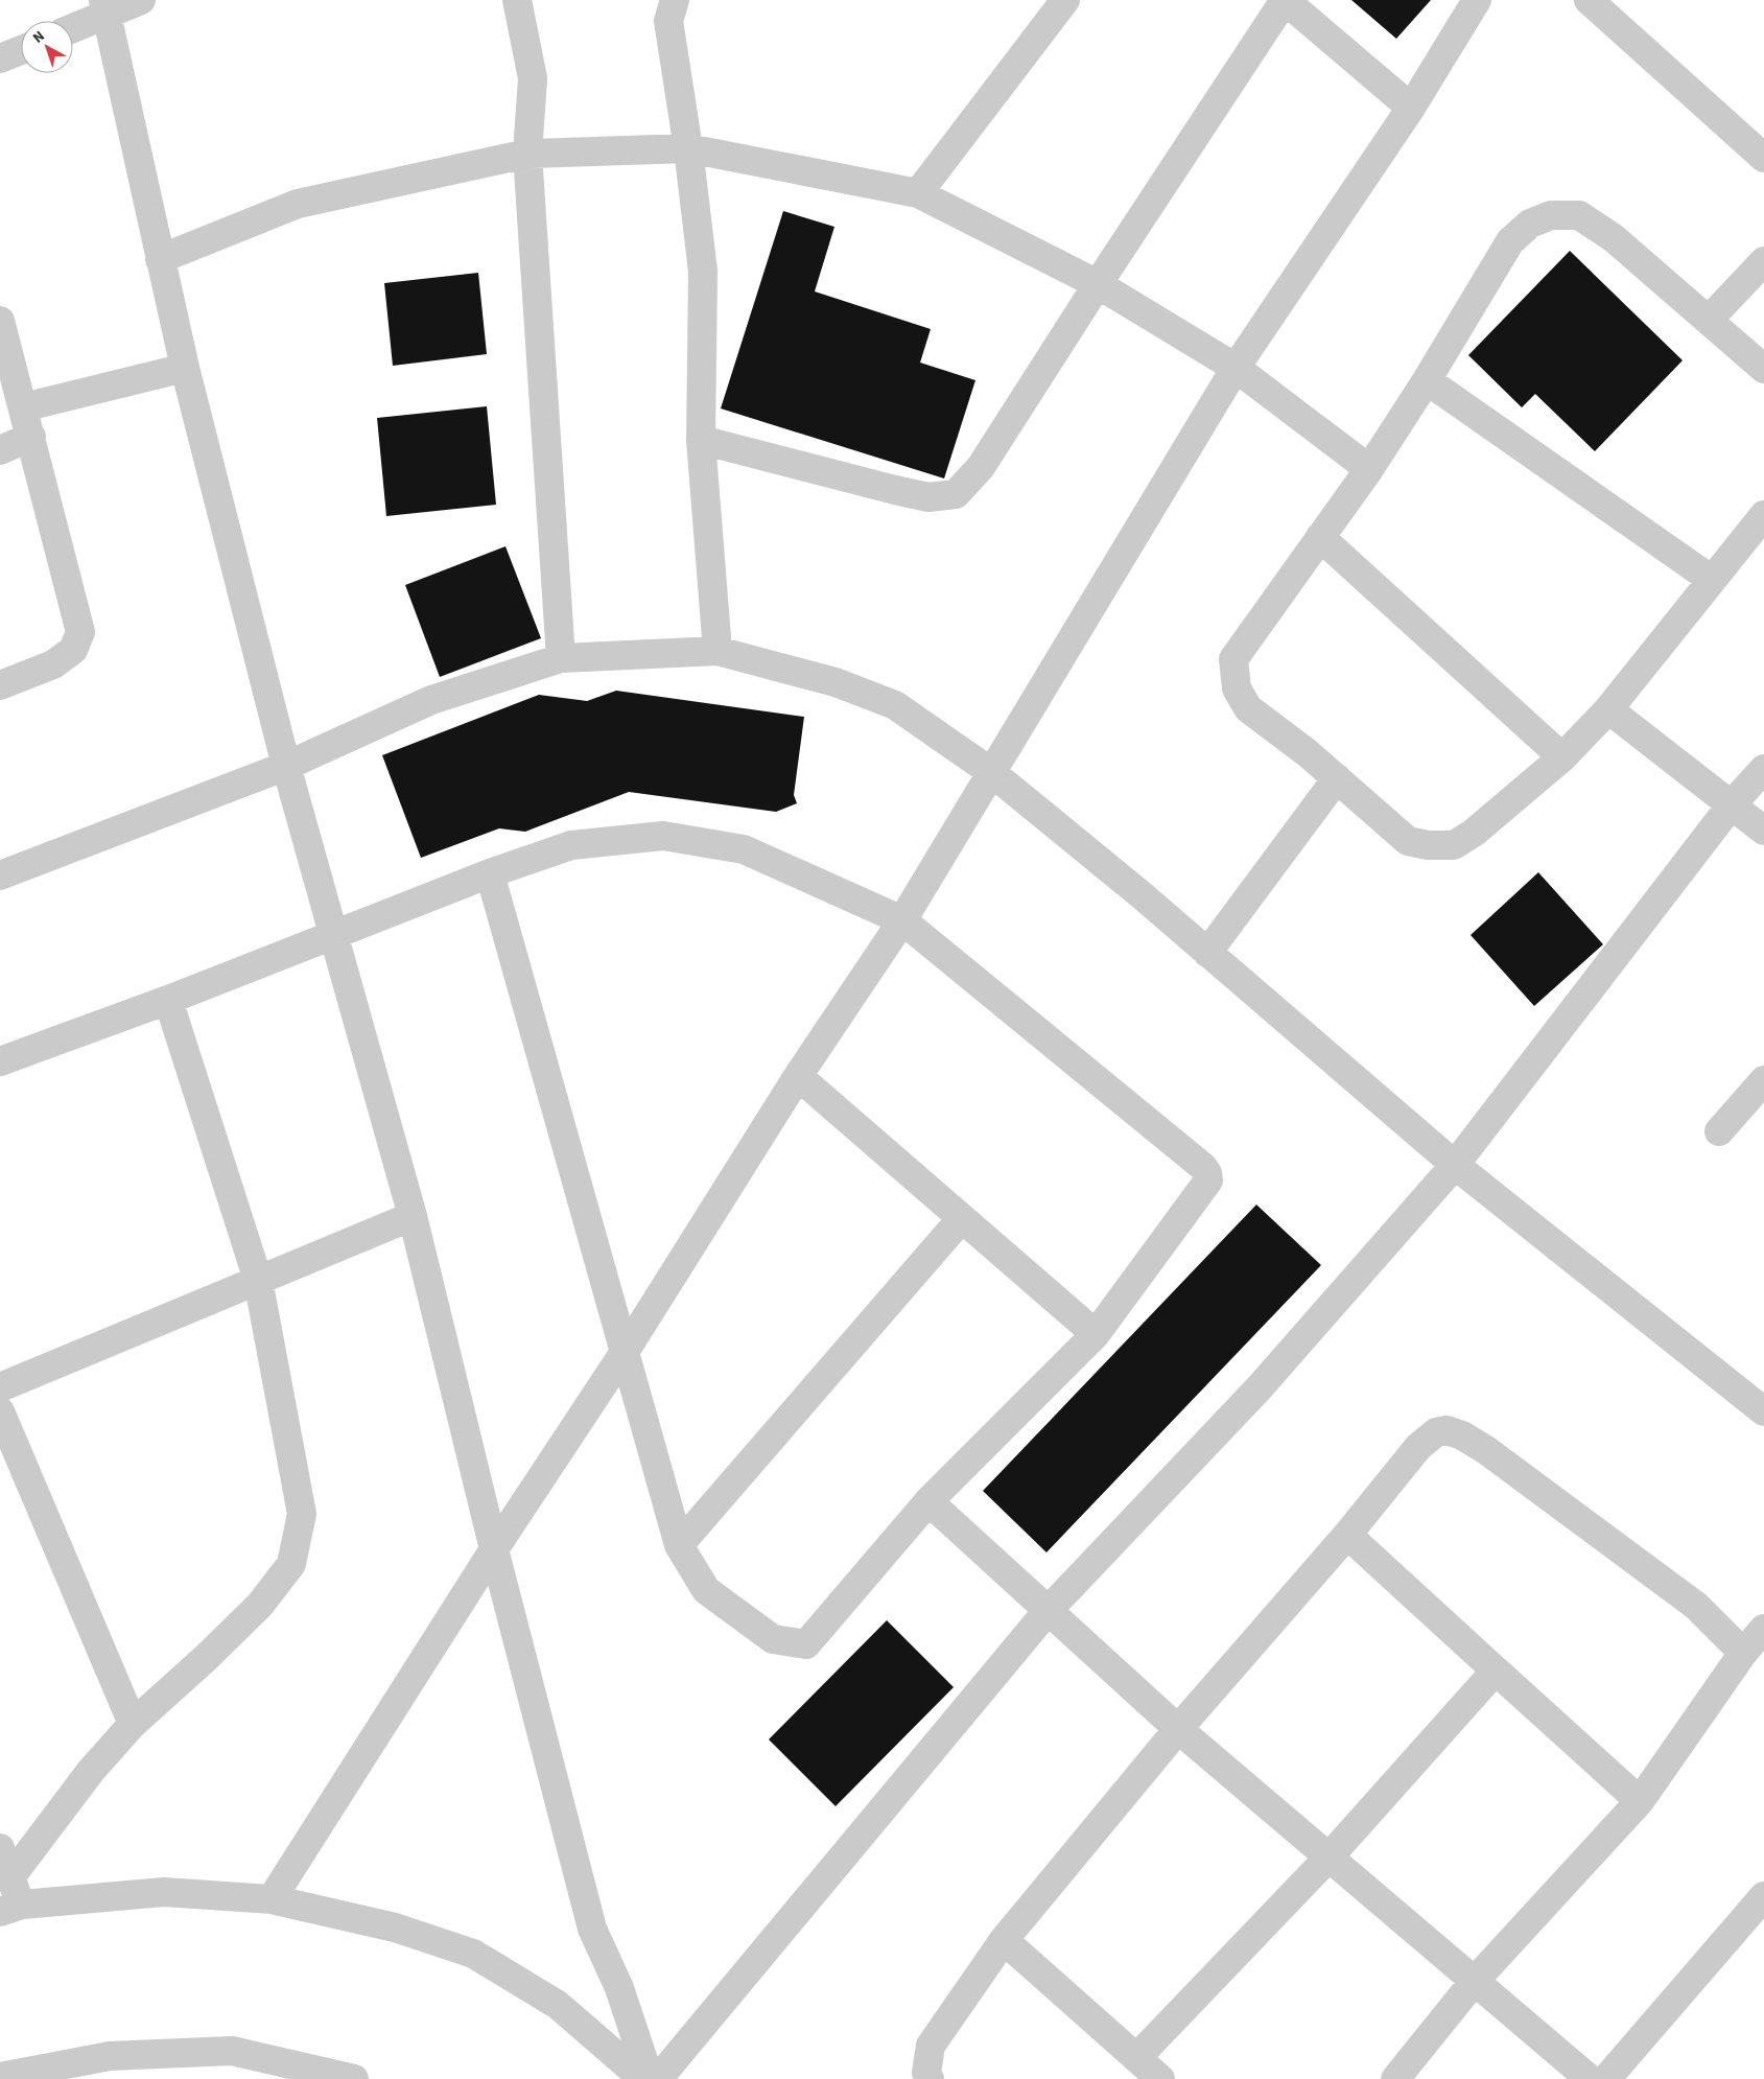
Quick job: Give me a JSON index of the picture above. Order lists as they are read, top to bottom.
{
  "north": "top left"
}
